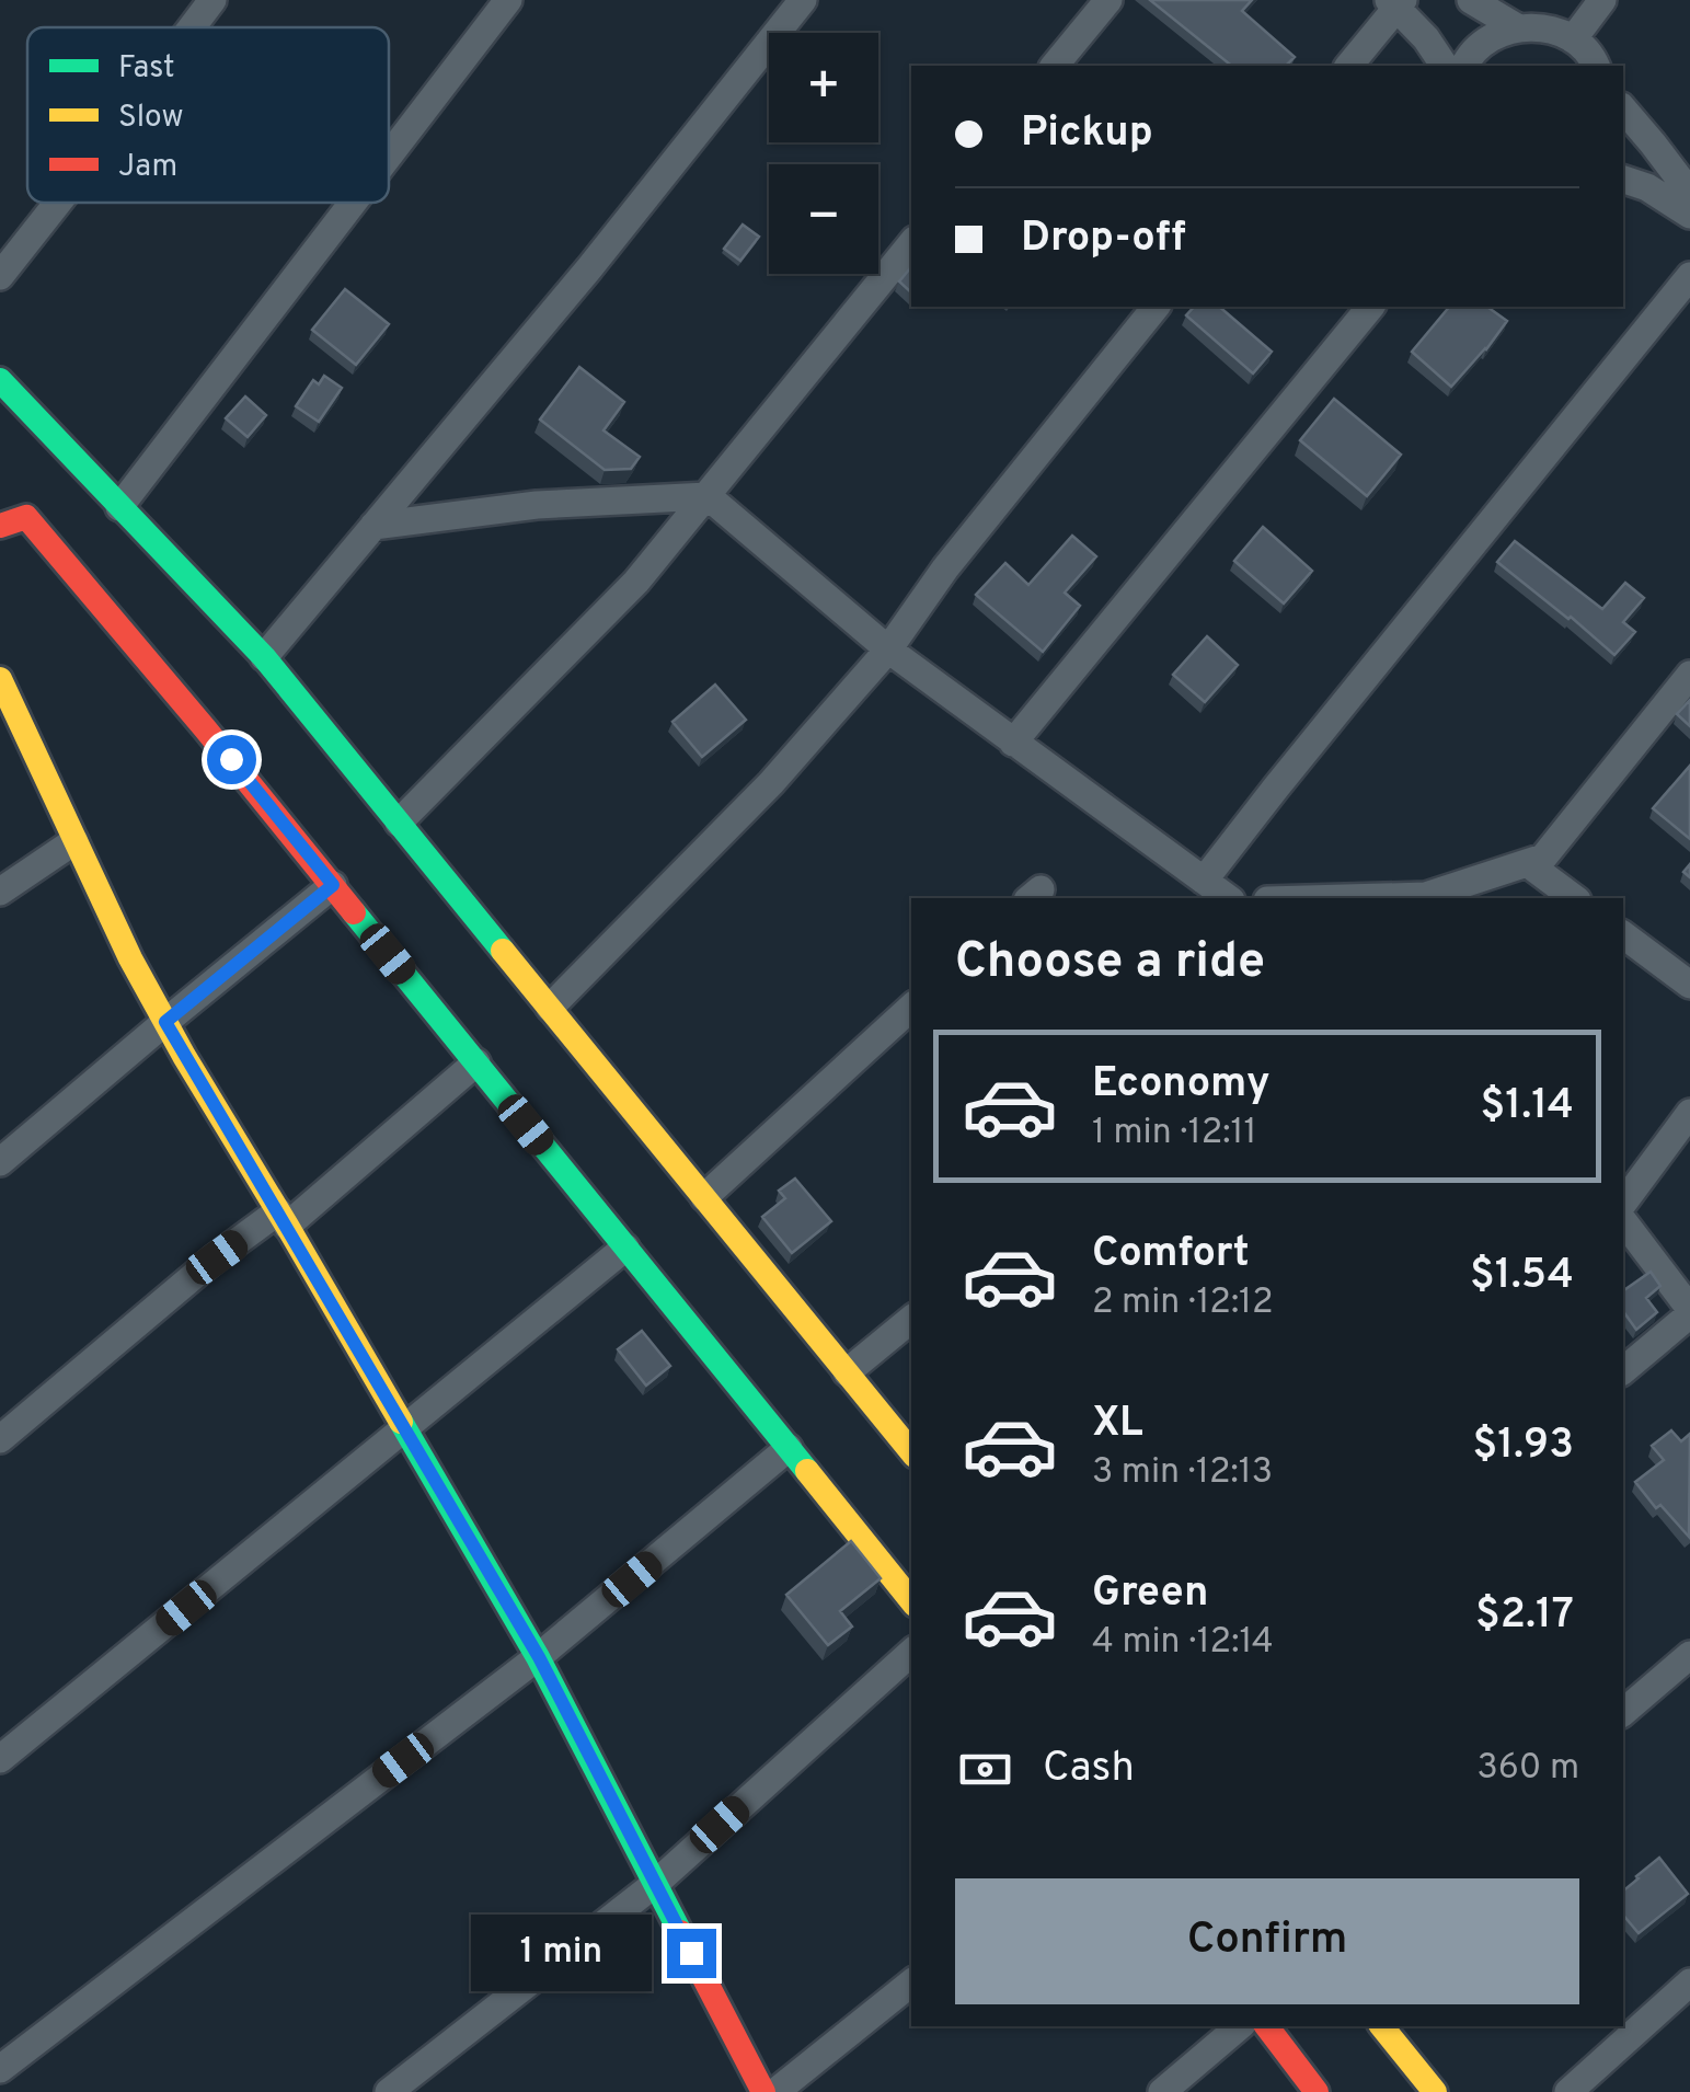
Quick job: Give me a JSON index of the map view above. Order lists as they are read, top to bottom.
{
  "legend": ["Fast", "Slow", "Jam"],
  "page": {
    "map_buttons": ["+", "−"],
    "banner": ["Pickup", "Drop-off"],
    "heading": "Choose a ride",
    "list": [
      {
        "name": "Economy",
        "note": "1 min · 12:11",
        "value": "$1.14"
      },
      {
        "name": "Comfort",
        "note": "2 min · 12:12",
        "value": "$1.54"
      },
      {
        "name": "XL",
        "note": "3 min · 12:13",
        "value": "$1.93"
      },
      {
        "name": "Green",
        "note": "4 min · 12:14",
        "value": "$2.17"
      }
    ],
    "pay": ["Cash", "360 m"],
    "buttons": "Confirm",
    "bubble": "1 min"
  }
}
